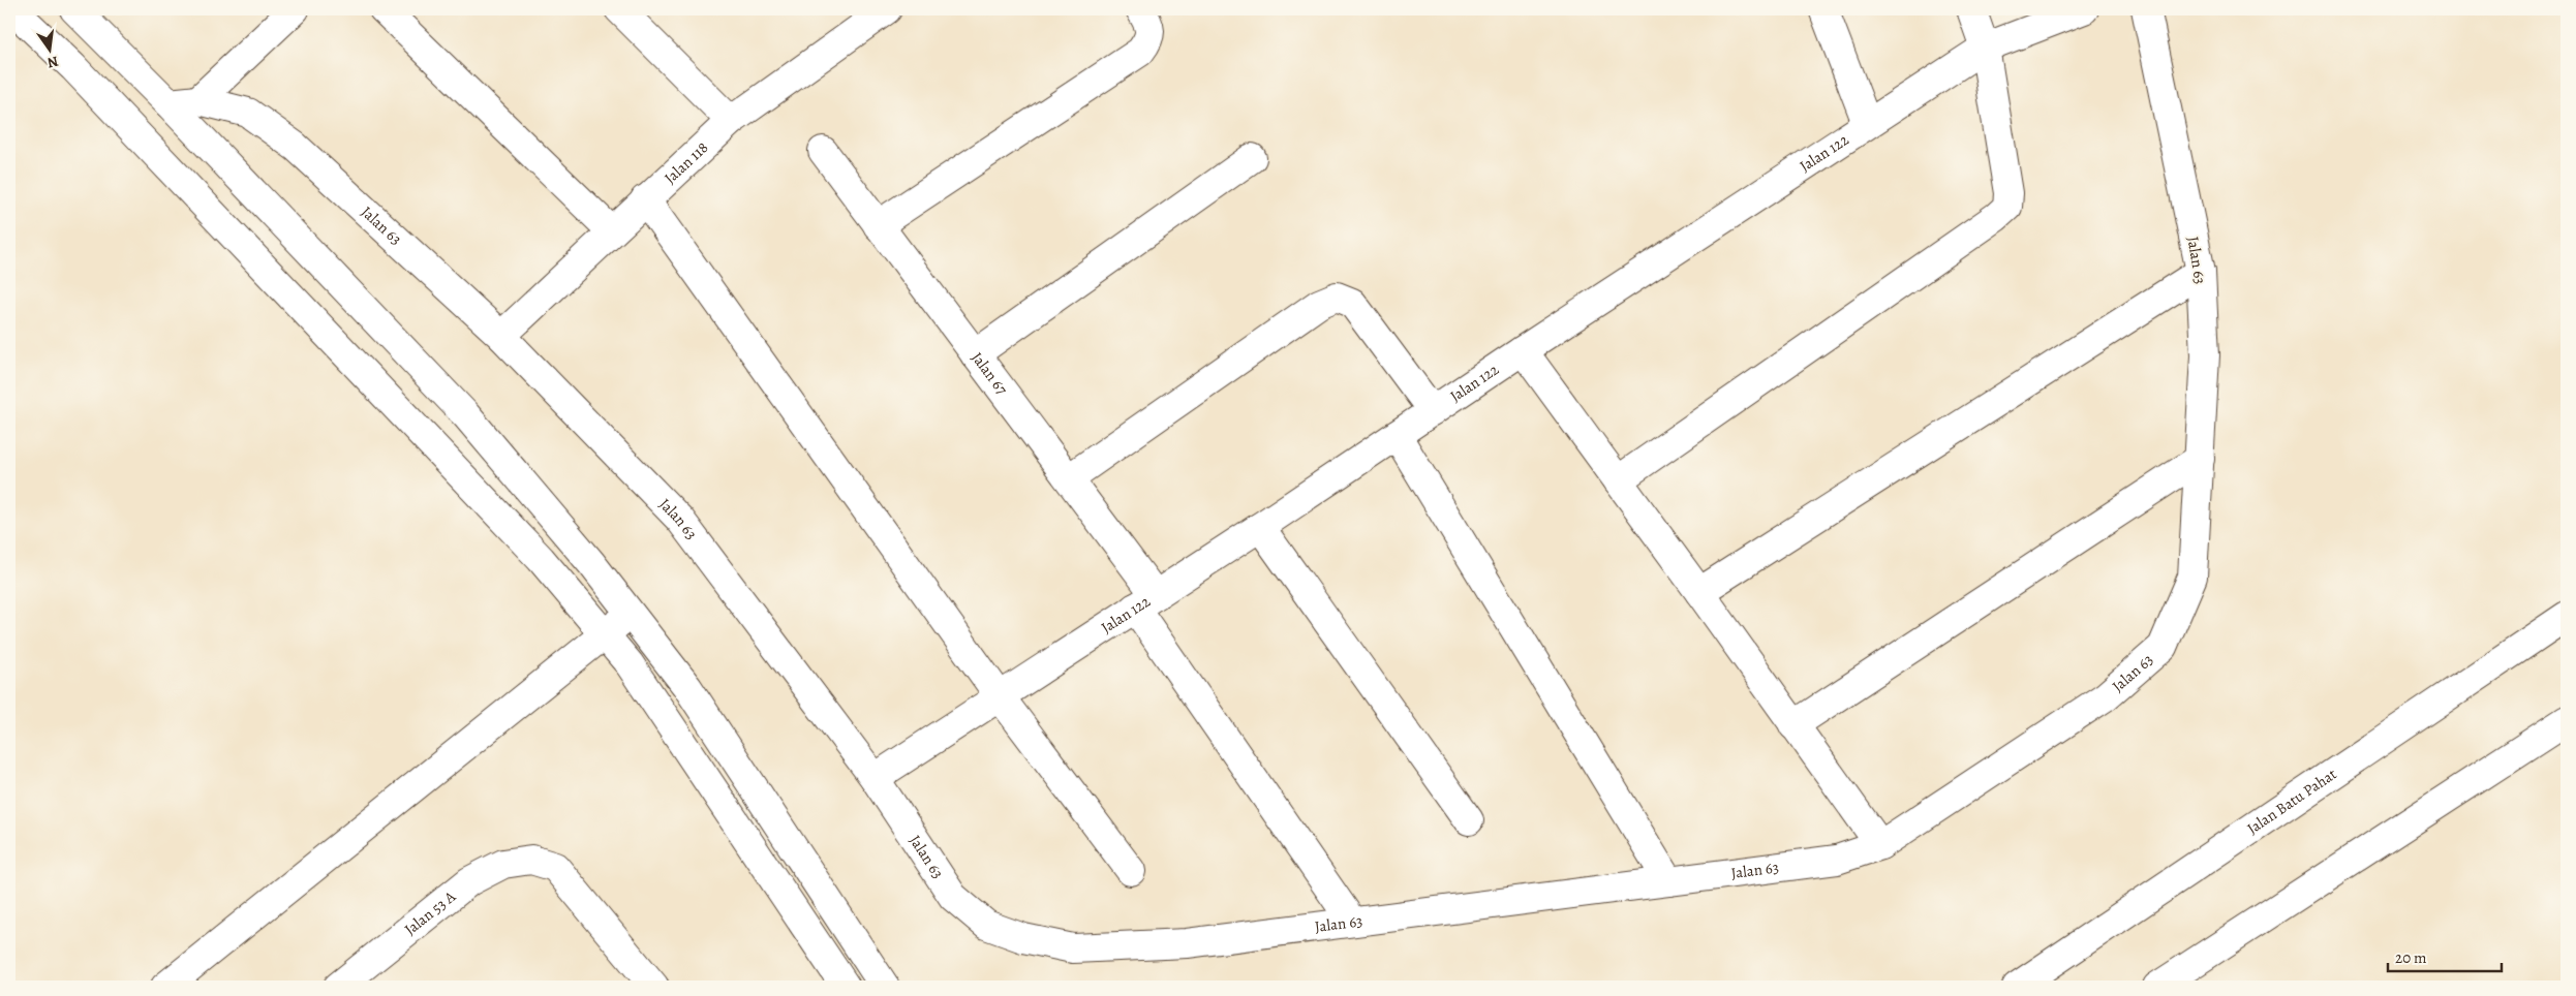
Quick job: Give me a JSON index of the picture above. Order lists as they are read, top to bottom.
{
  "streets": {
    "main road": [
      "Jalan 122",
      "Jalan 118",
      "Jalan 63",
      "Jalan 67",
      "Jalan Batu Pahat",
      "Jalan 53 A"
    ]
  },
  "crossings": [
    ["Jalan 122", "Jalan 63"],
    ["Jalan 122", "Jalan 67"],
    ["Jalan 118", "Jalan 63"],
    ["Jalan 63", "Jalan 67"]
  ],
  "scale_bar": "20 m",
  "north": "bottom"
}
